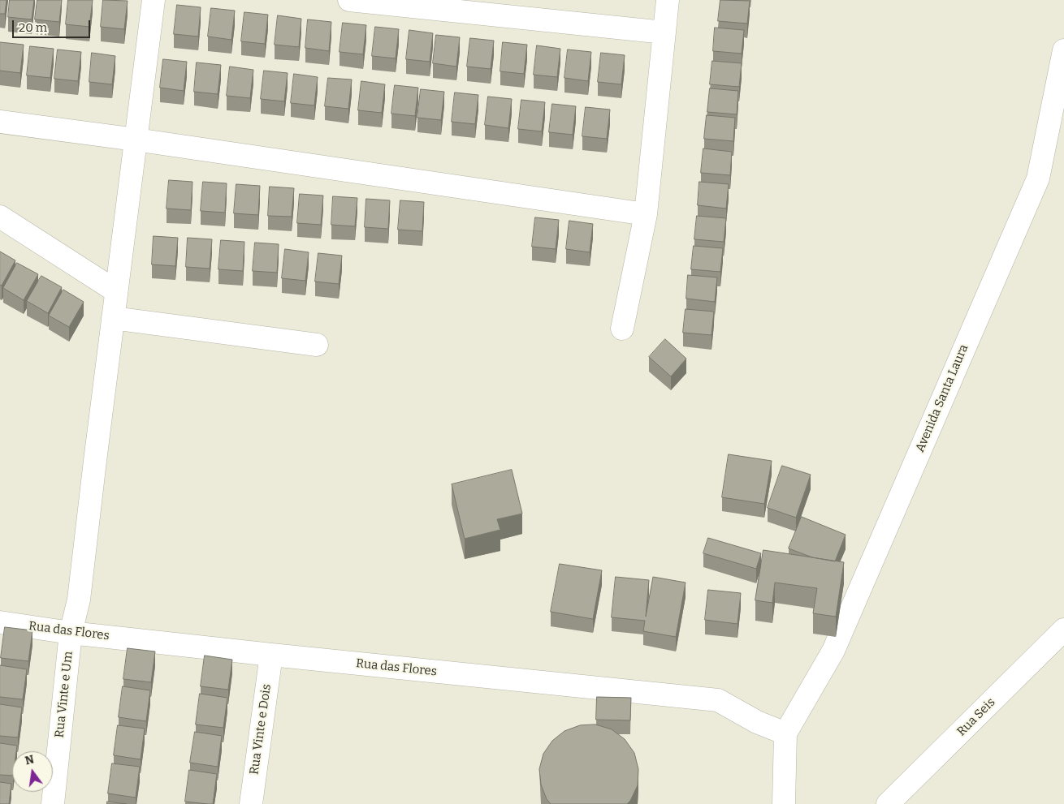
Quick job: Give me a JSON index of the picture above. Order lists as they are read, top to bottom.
{
  "streets": {
    "street": [
      "Avenida Santa Laura",
      "Rua das Flores",
      "Rua Vinte e Um",
      "Rua Seis",
      "Rua Vinte e Dois"
    ]
  },
  "crossings": [
    ["Avenida Santa Laura", "Rua das Flores"],
    ["Rua das Flores", "Rua Vinte e Um"],
    ["Rua das Flores", "Rua Vinte e Dois"]
  ],
  "scale_bar": "20 m",
  "north": "top"
}
